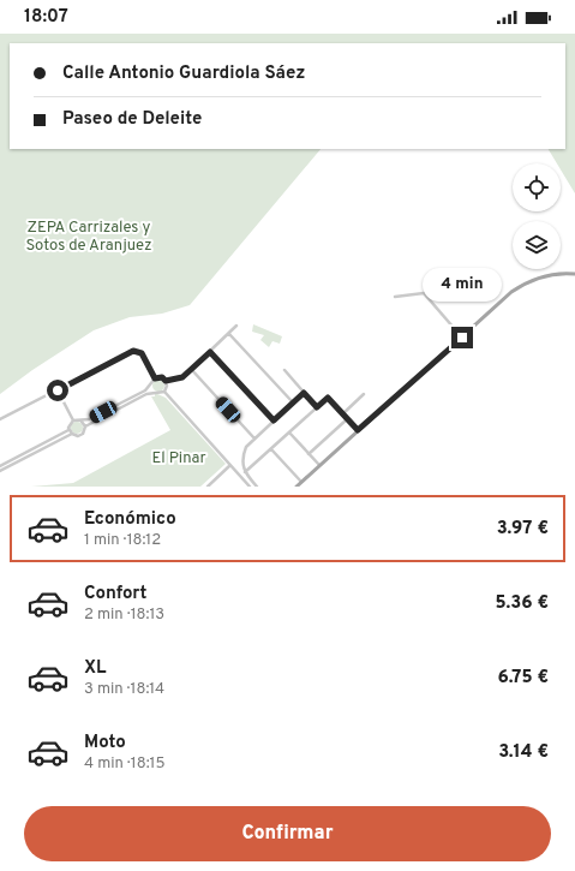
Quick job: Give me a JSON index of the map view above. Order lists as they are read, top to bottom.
{
  "parks": ["ZEPA Carrizales y Sotos de Aranjuez", "El Pinar"],
  "page": {
    "status": "18:07",
    "banner": ["Calle Antonio Guardiola Sáez", "Paseo de Deleite"],
    "bubble": "4 min",
    "list": [
      {
        "name": "Económico",
        "note": "1 min · 18:12",
        "value": "3.97 €"
      },
      {
        "name": "Confort",
        "note": "2 min · 18:13",
        "value": "5.36 €"
      },
      {
        "name": "XL",
        "note": "3 min · 18:14",
        "value": "6.75 €"
      },
      {
        "name": "Moto",
        "note": "4 min · 18:15",
        "value": "3.14 €"
      }
    ],
    "buttons": "Confirmar"
  }
}
